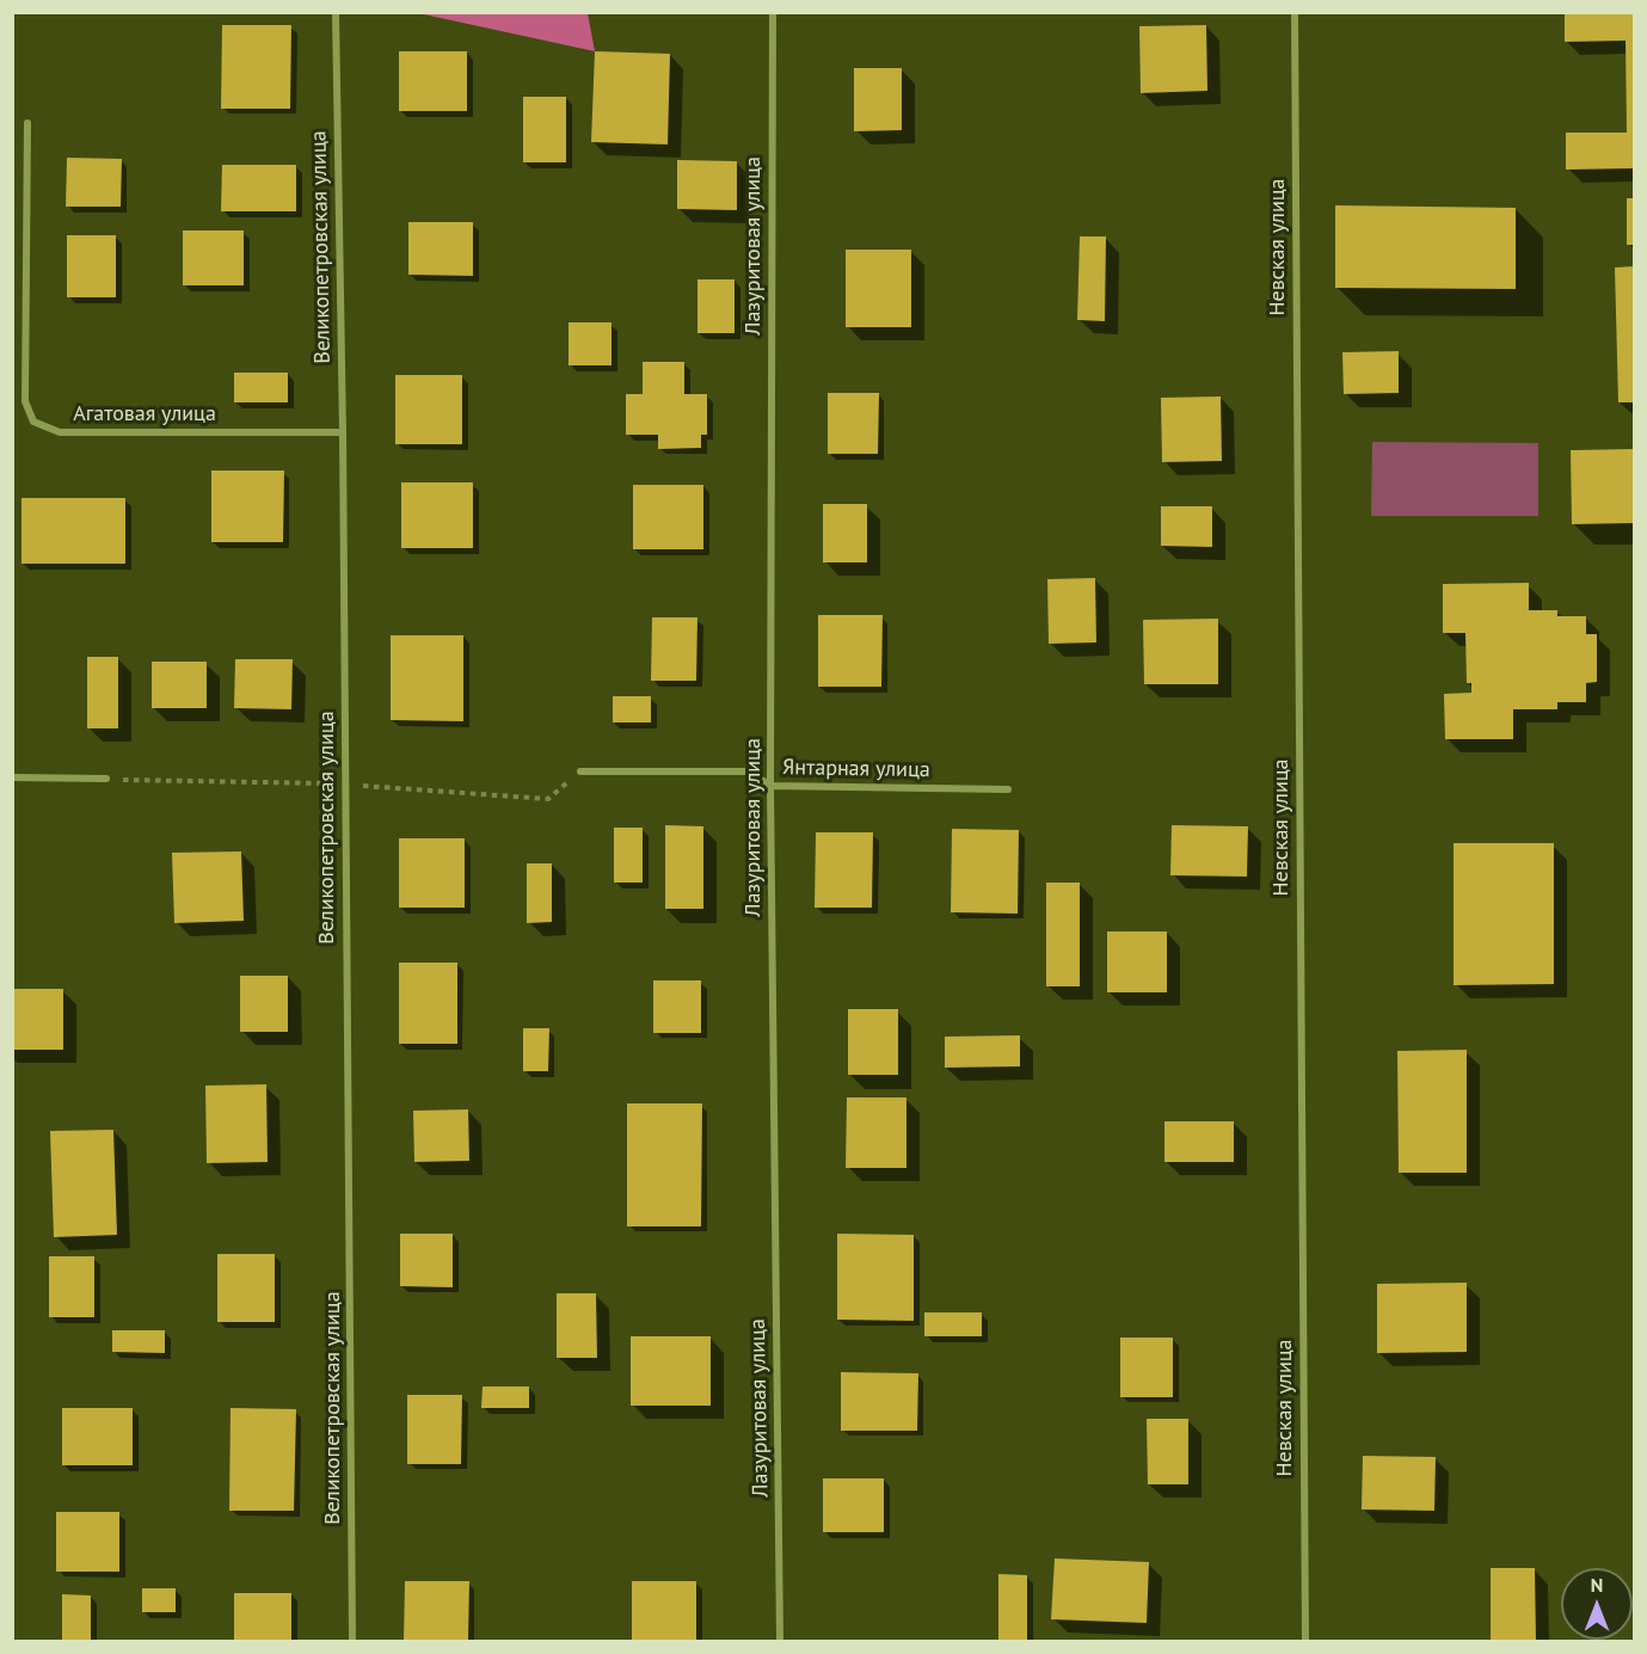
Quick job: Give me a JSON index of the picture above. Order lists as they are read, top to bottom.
{
  "streets": {
    "street": [
      "Лазуритовая улица",
      "Великопетровская улица",
      "Невская улица",
      "Агатовая улица",
      "Янтарная улица"
    ]
  },
  "crossings": [
    ["Лазуритовая улица", "Янтарная улица"],
    ["Великопетровская улица", "Агатовая улица"]
  ],
  "north": "top"
}
